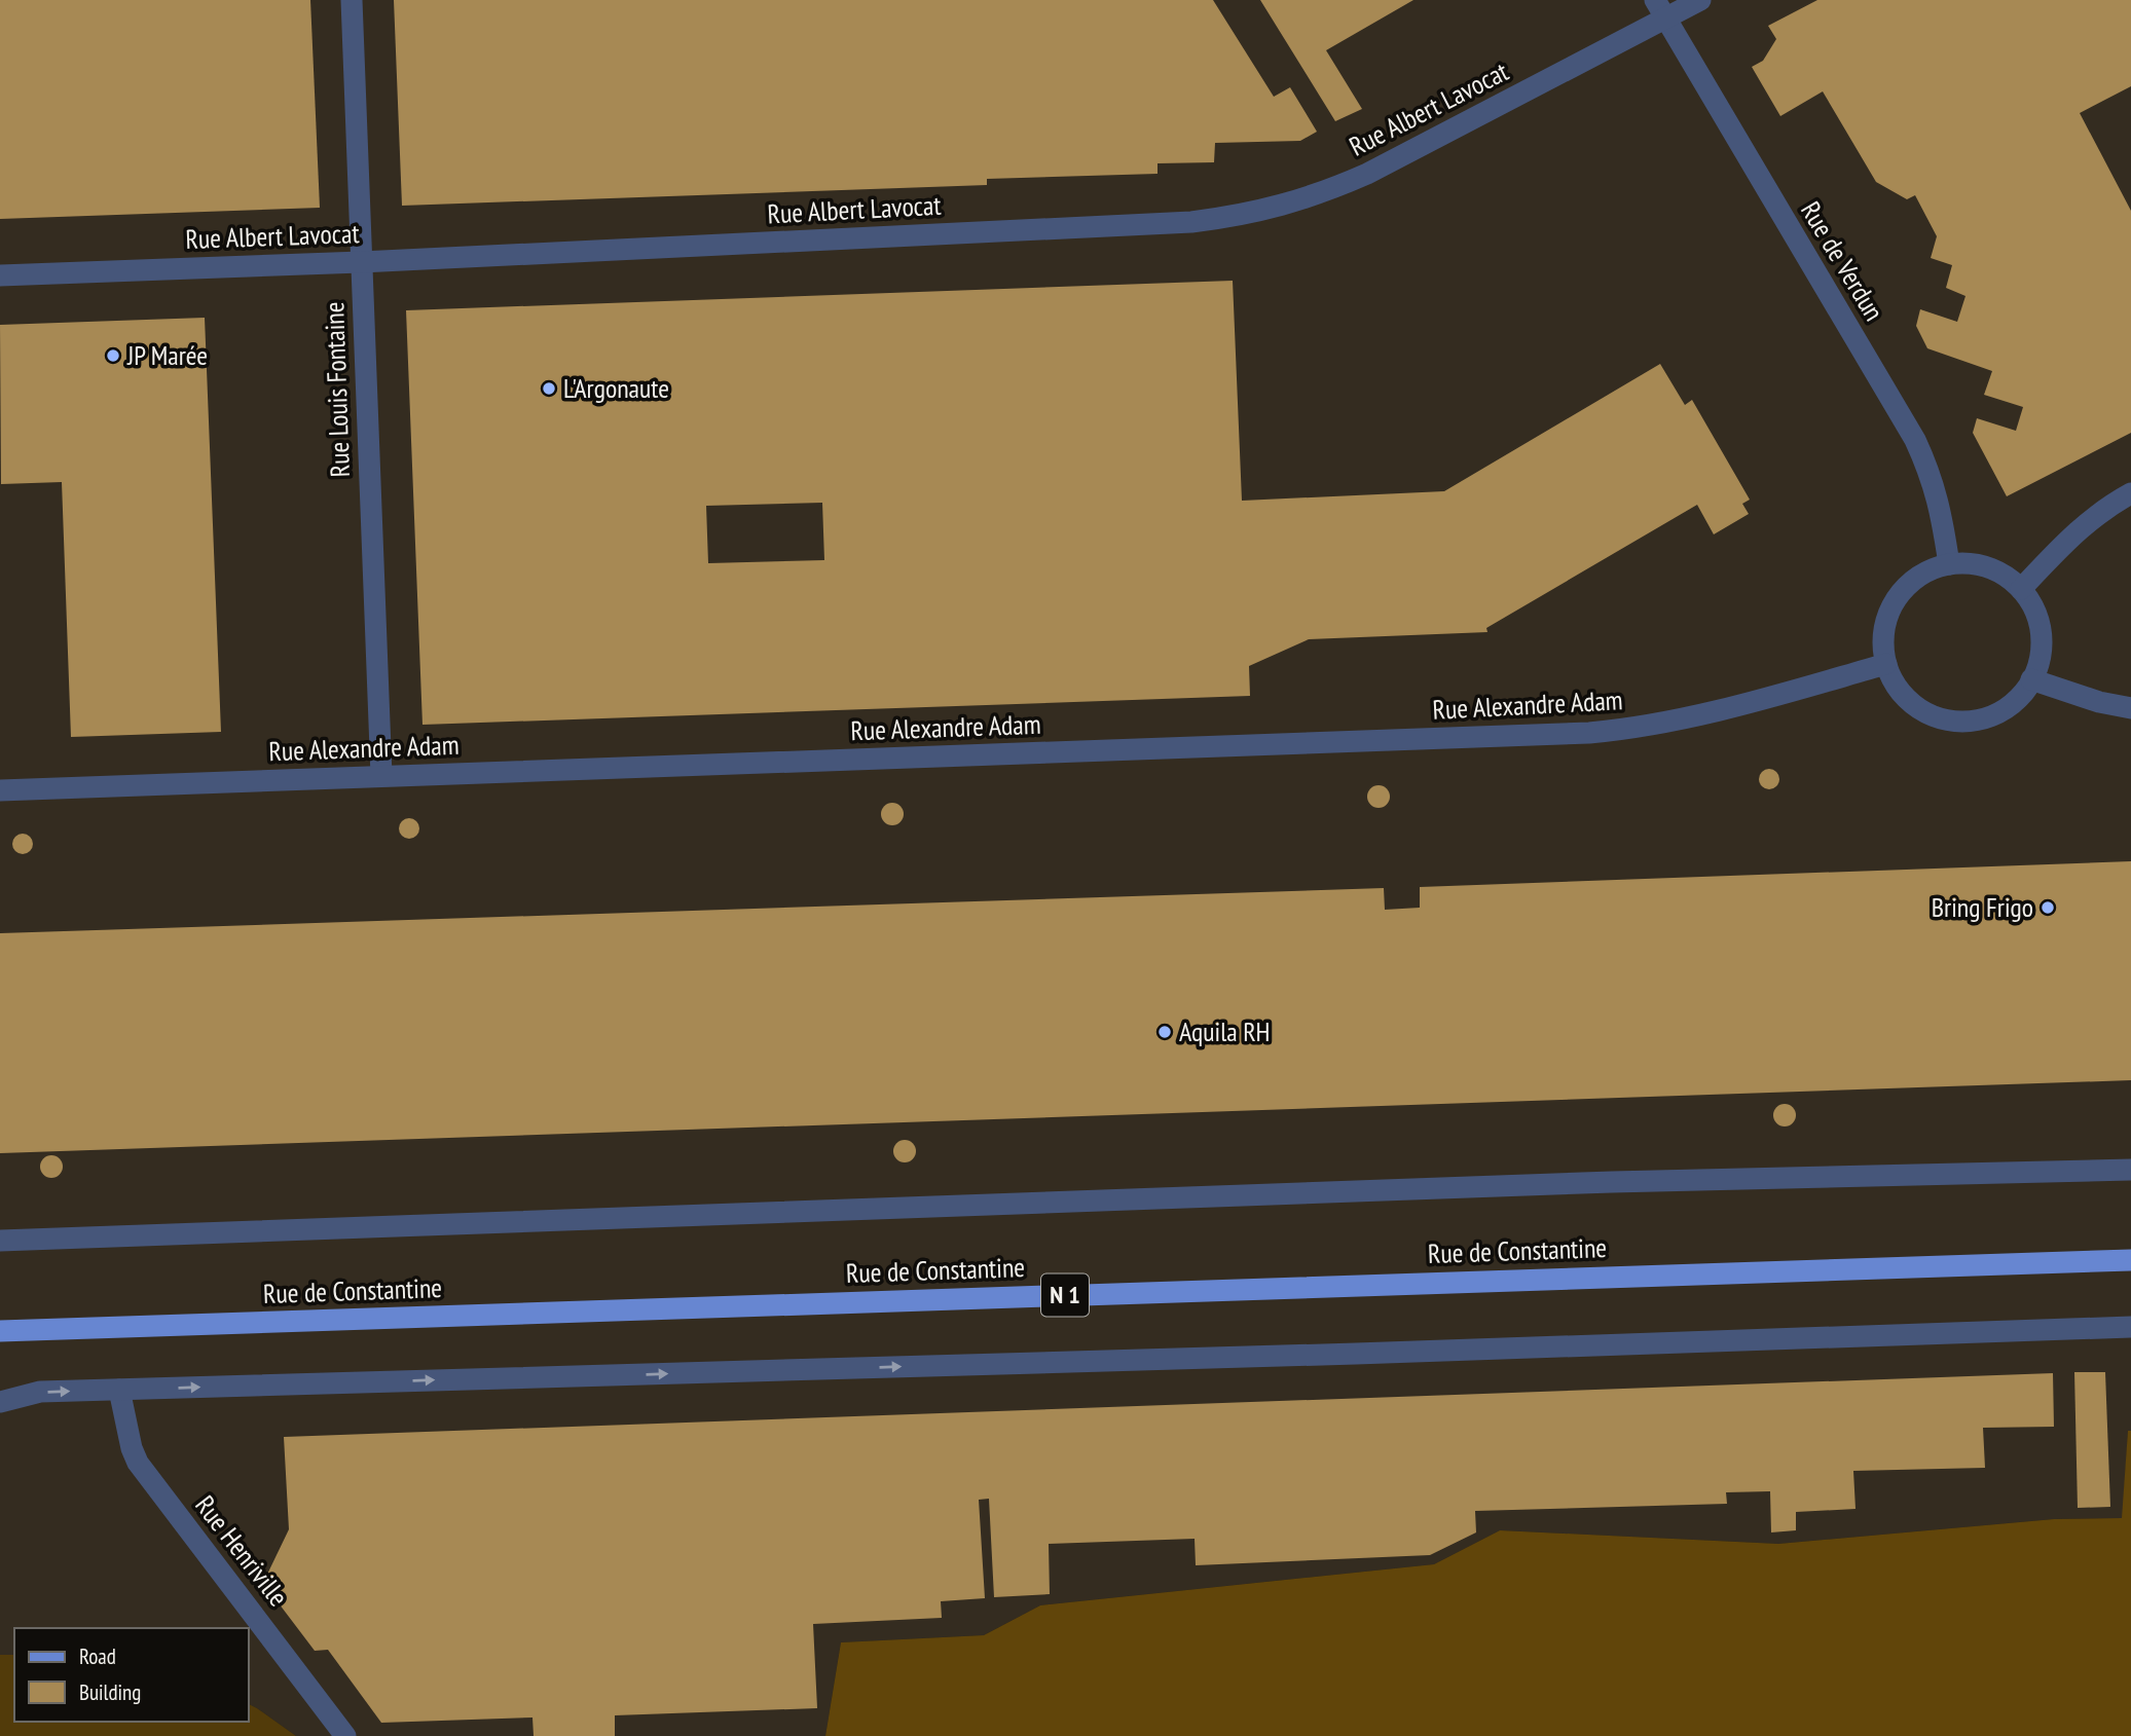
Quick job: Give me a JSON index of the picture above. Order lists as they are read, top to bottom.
{
  "streets": {
    "main road": ["Rue de Constantine", "N 1"],
    "street": [
      "Rue Albert Lavocat",
      "Rue de Verdun",
      "Rue Louis Fontaine",
      "Rue Alexandre Adam",
      "Rue Henriville"
    ]
  },
  "crossings": [
    ["Rue Albert Lavocat", "Rue de Verdun"],
    ["Rue Albert Lavocat", "Rue Louis Fontaine"],
    ["Rue de Verdun", "Rue Alexandre Adam"],
    ["Rue Louis Fontaine", "Rue Alexandre Adam"]
  ],
  "places": [
    "JP Marée",
    "L'Argonaute",
    "Bring Frigo",
    "Aquila RH"
  ],
  "legend": ["Road", "Building"]
}
